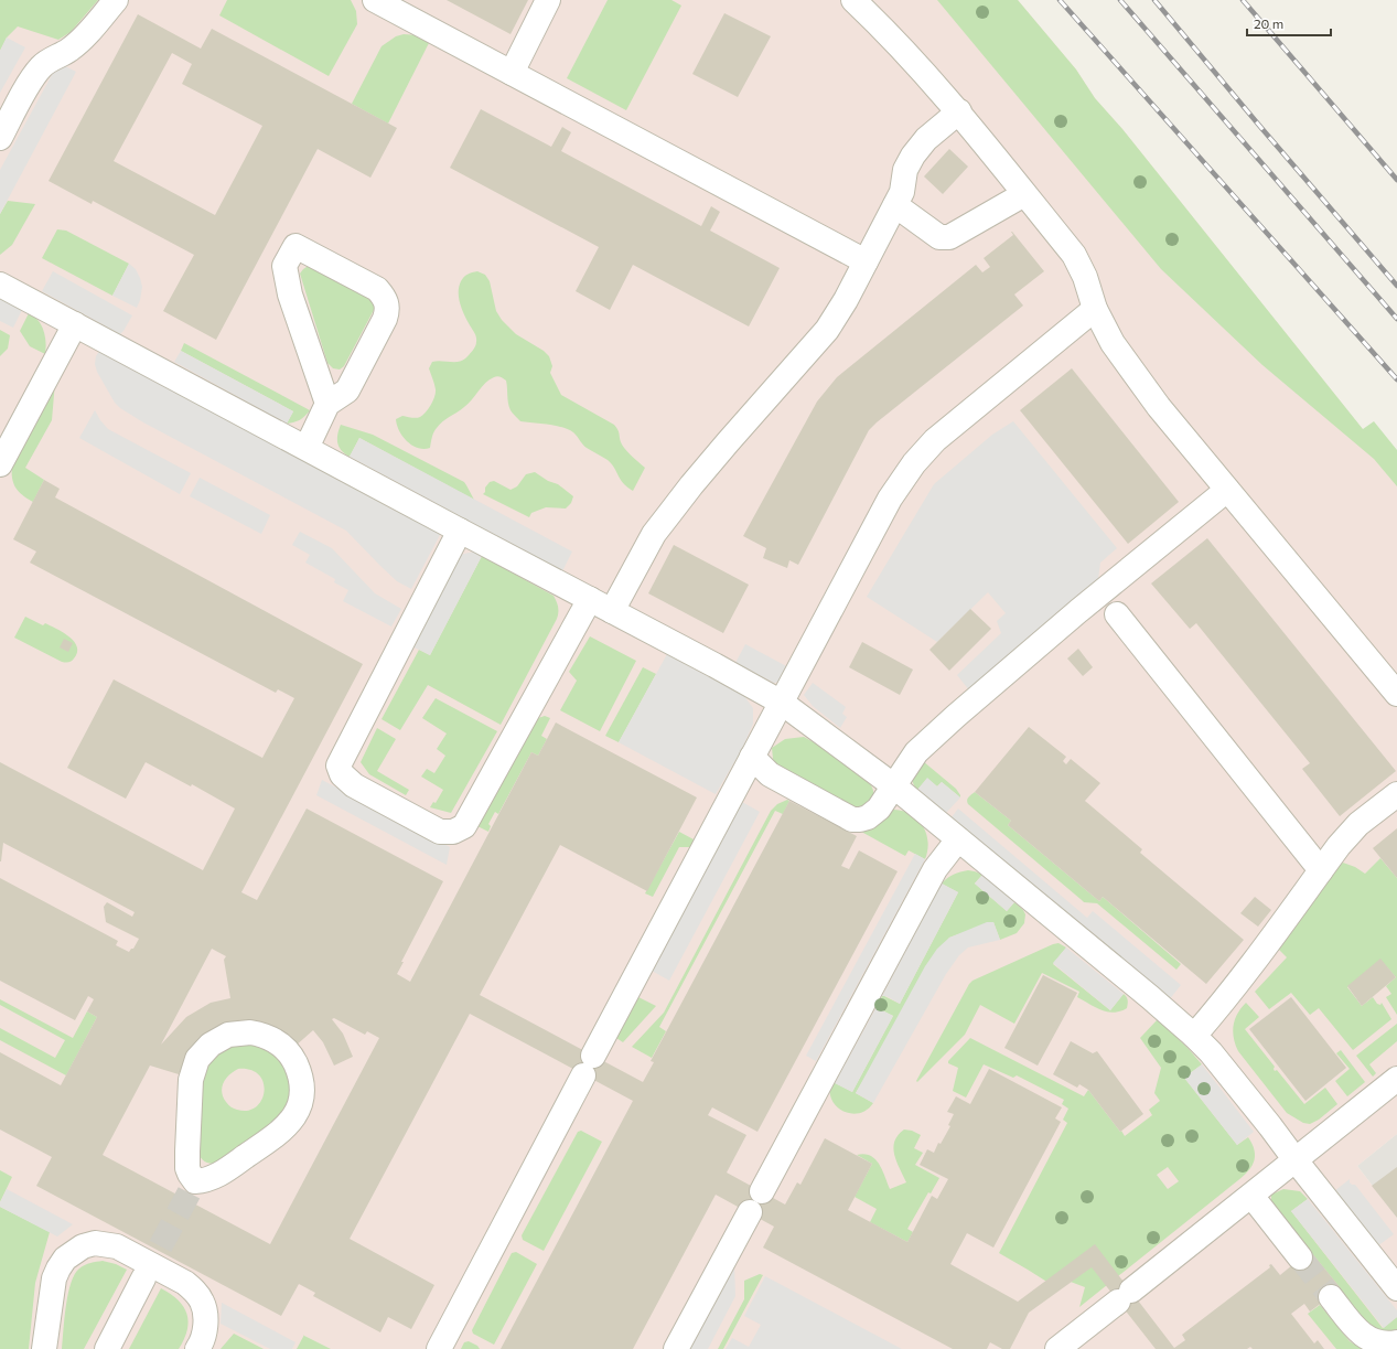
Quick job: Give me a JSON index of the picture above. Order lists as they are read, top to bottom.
{
  "scale_bar": "20 m"
}
